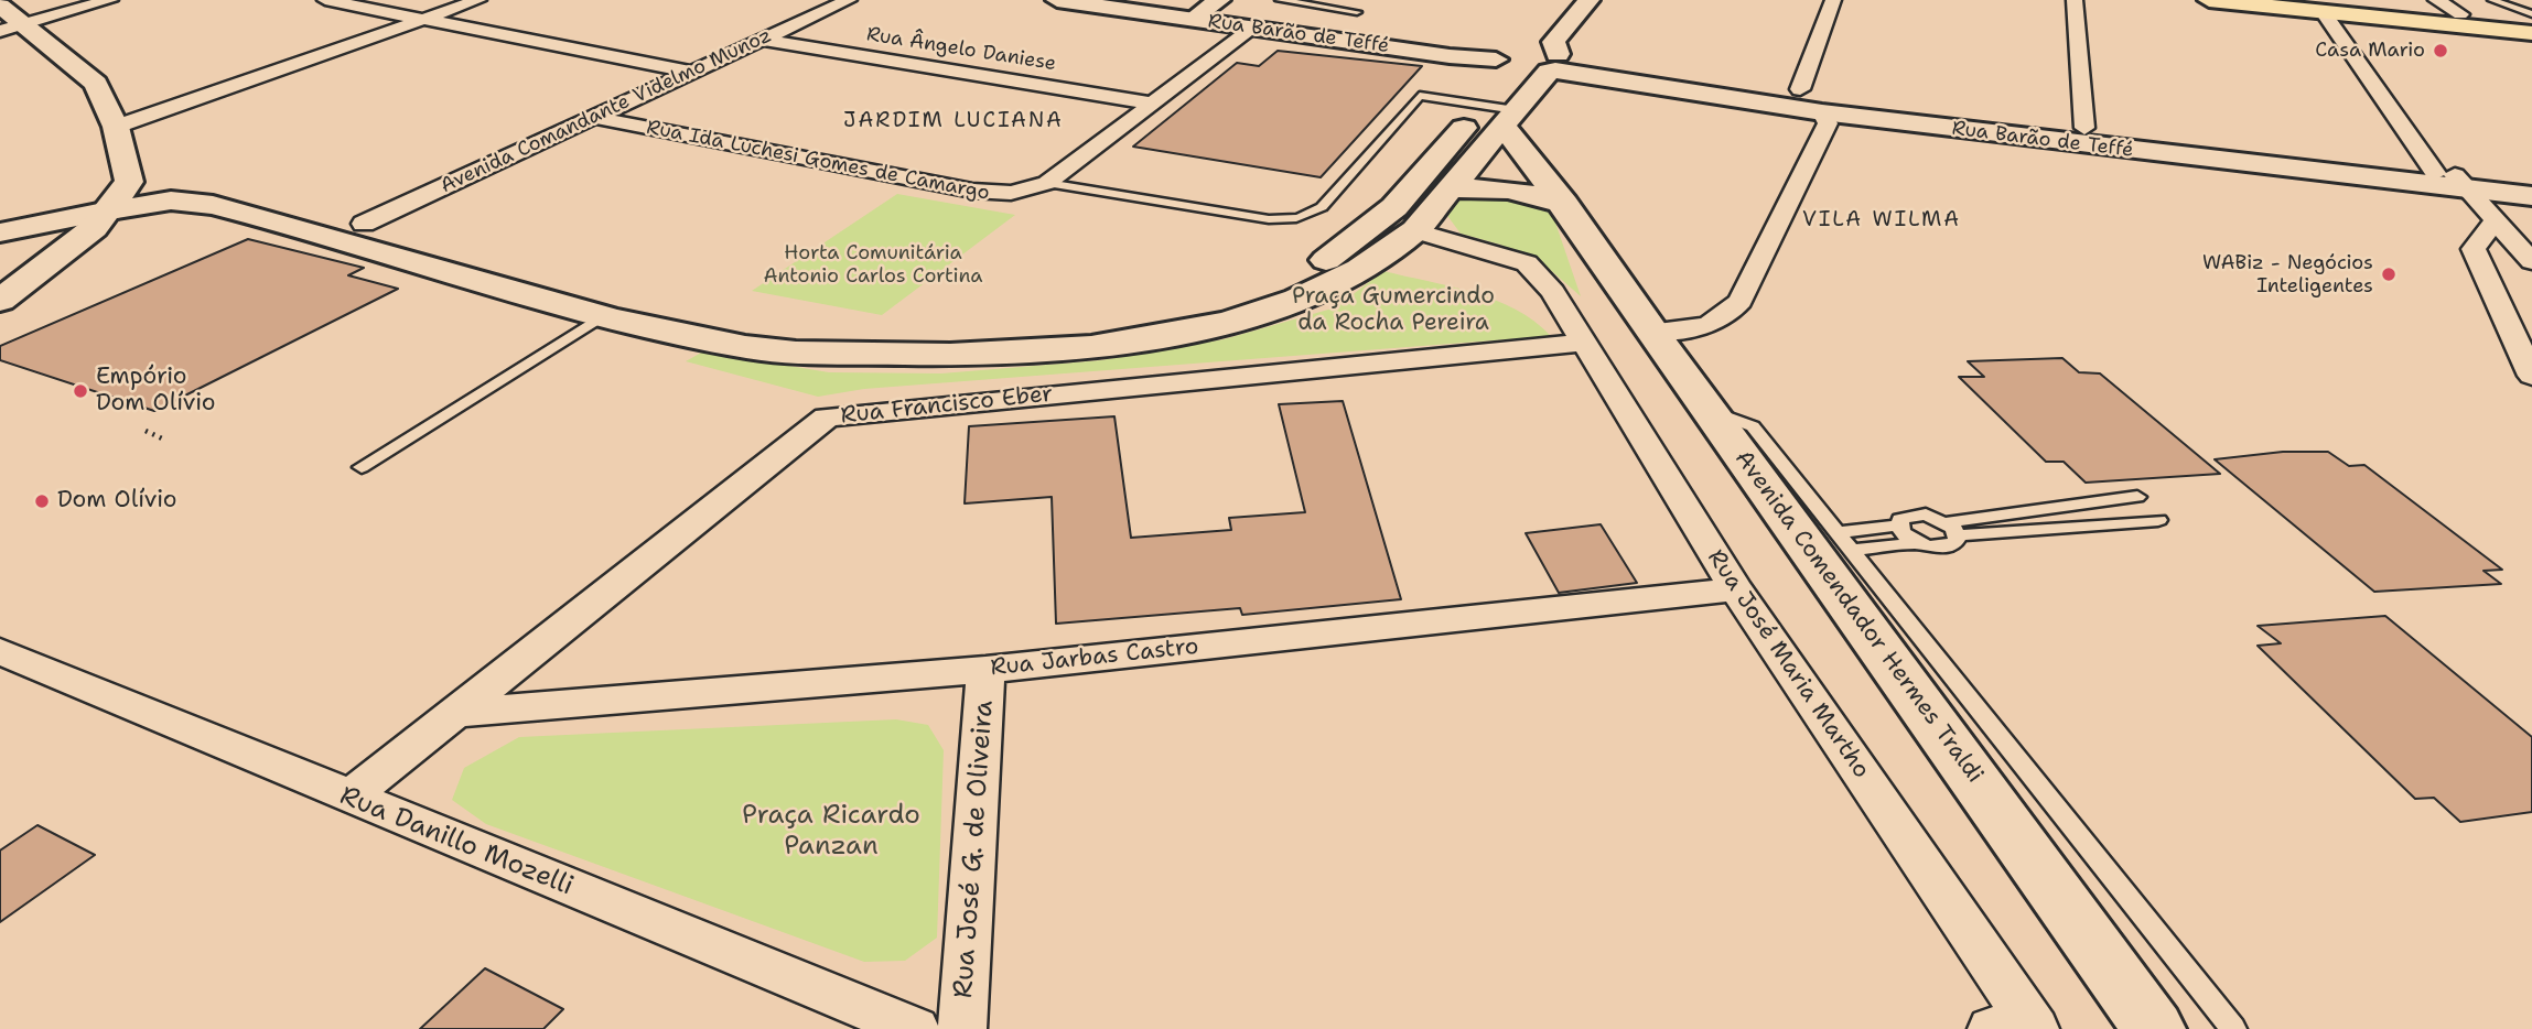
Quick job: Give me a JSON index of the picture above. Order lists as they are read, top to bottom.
{
  "streets": {
    "main road": ["Rua Barão de Teffé", "Avenida Comendador Hermes Traldi"],
    "street": [
      "Rua Ângelo Daniese",
      "Avenida Comandante Videlmo Munoz",
      "Rua Ida Luchesi Gomes de Camargo",
      "Rua Francisco Eber",
      "Rua Jarbas Castro",
      "Rua José Maria Martho",
      "Rua Danillo Mozelli",
      "Rua José G. de Oliveira"
    ]
  },
  "crossings": [
    ["Rua Ângelo Daniese", "Avenida Comandante Videlmo Munoz"],
    ["Avenida Comandante Videlmo Munoz", "Rua Ida Luchesi Gomes de Camargo"],
    ["Rua Francisco Eber", "Rua Jarbas Castro"],
    ["Rua Francisco Eber", "Rua José Maria Martho"],
    ["Rua Francisco Eber", "Rua Danillo Mozelli"],
    ["Rua Jarbas Castro", "Rua José Maria Martho"],
    ["Rua Jarbas Castro", "Rua José G. de Oliveira"]
  ],
  "districts": ["JARDIM LUCIANA", "VILA WILMA"],
  "parks": ["Horta Comunitária Antonio Carlos Cortina", "Praça Gumercindo da Rocha Pereira", "Praça Ricardo Panzan"],
  "places": [
    "Casa Mario",
    "WABiz - Negócios Inteligentes",
    "Empório Dom Olívio",
    "Dom Olívio"
  ]
}
